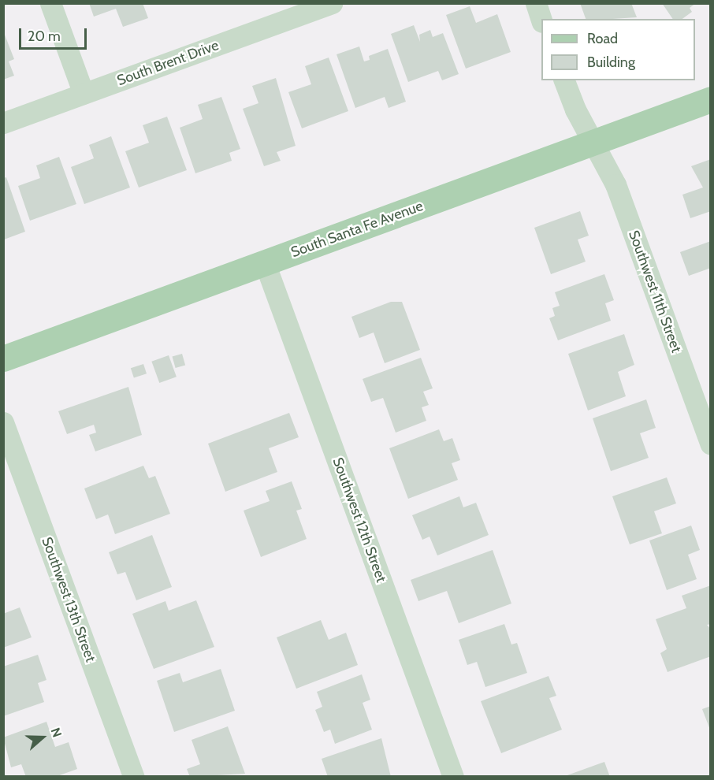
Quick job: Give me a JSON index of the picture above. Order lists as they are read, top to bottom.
{
  "streets": {
    "main road": ["South Santa Fe Avenue"],
    "street": [
      "South Brent Drive",
      "Southwest 11th Street",
      "Southwest 12th Street",
      "Southwest 13th Street"
    ]
  },
  "crossings": [
    ["South Santa Fe Avenue", "Southwest 11th Street"],
    ["South Santa Fe Avenue", "Southwest 12th Street"]
  ],
  "legend": ["Road", "Building"],
  "scale_bar": "20 m",
  "north": "right"
}
